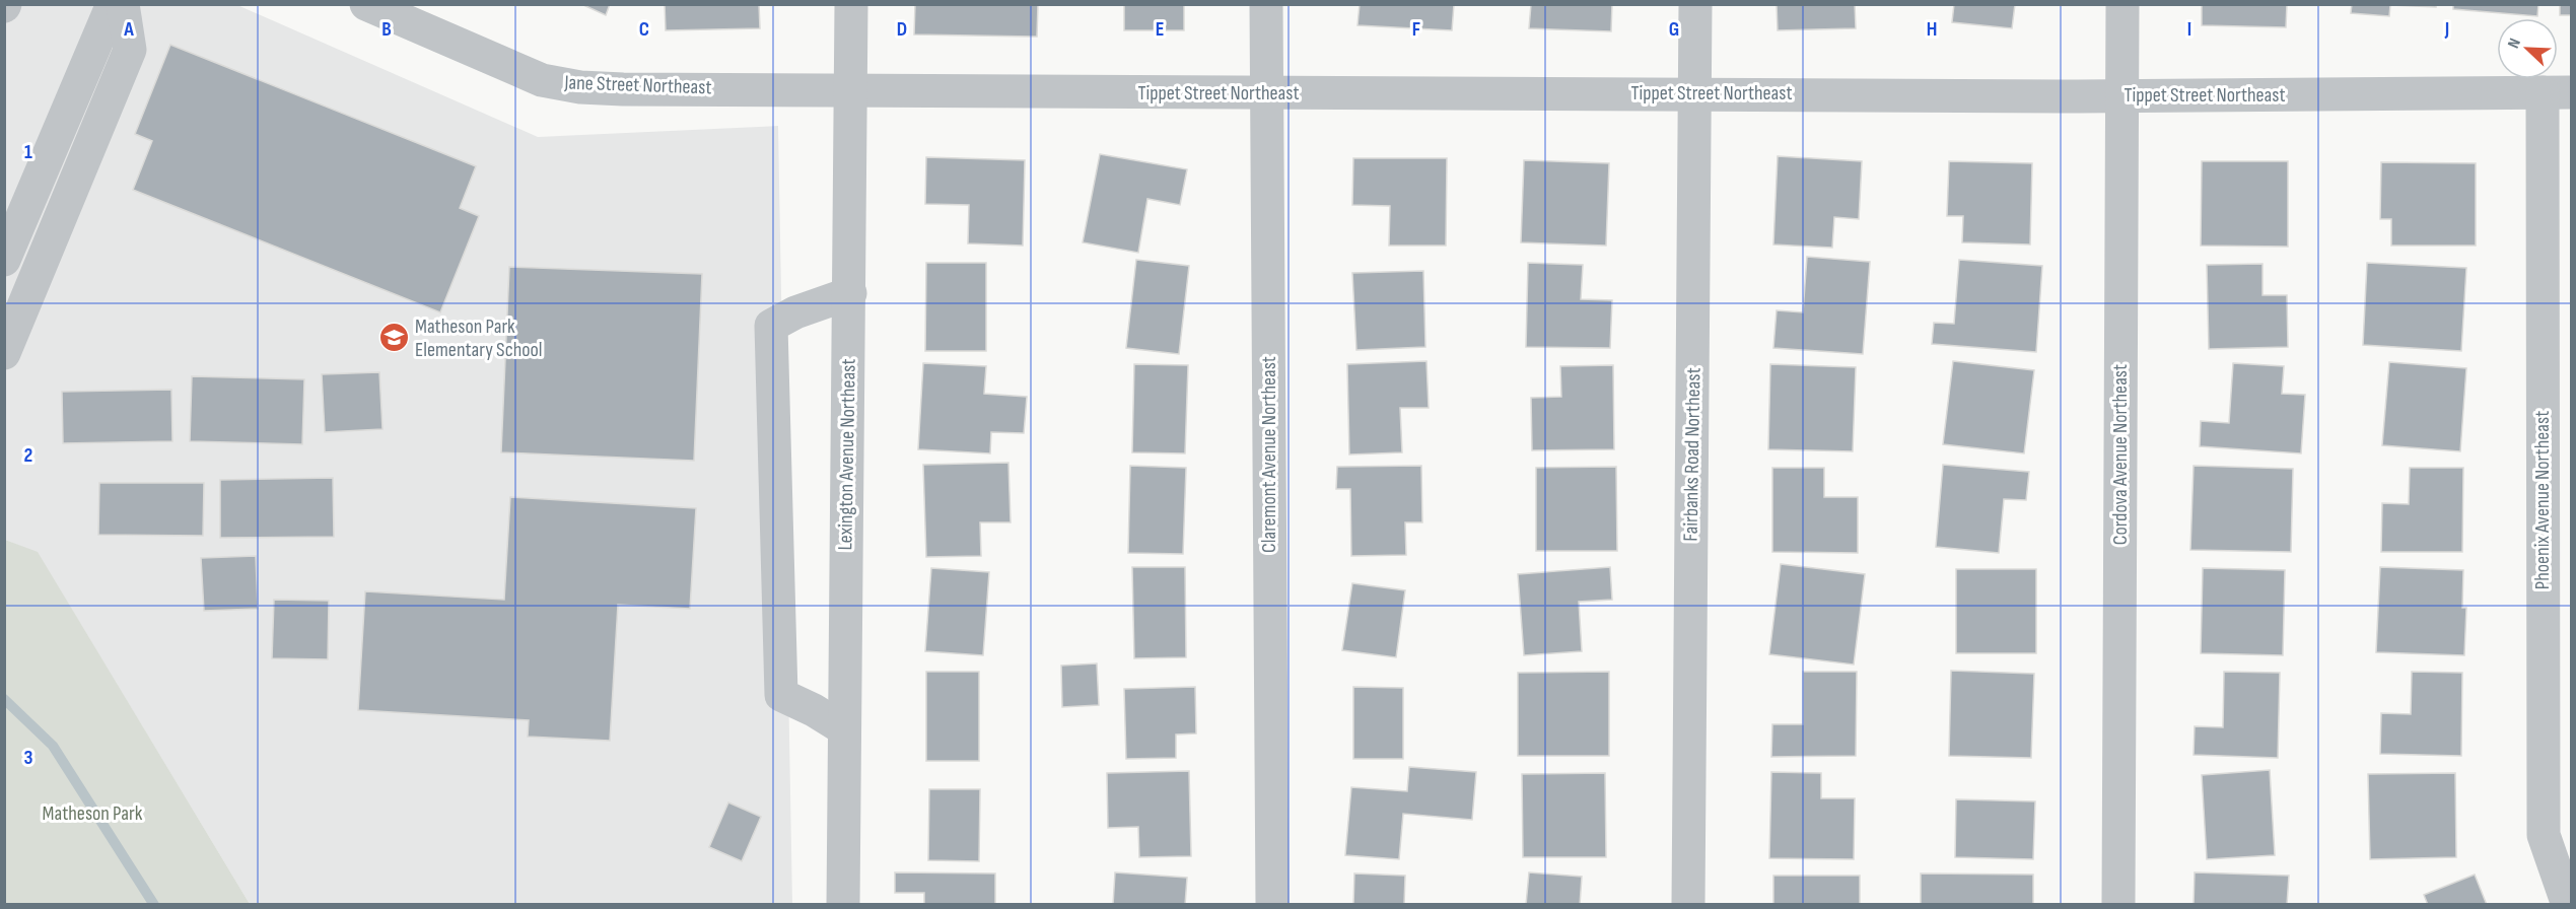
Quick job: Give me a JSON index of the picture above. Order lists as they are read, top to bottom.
{
  "streets": {
    "street": [
      "Jane Street Northeast",
      "Tippet Street Northeast",
      "Lexington Avenue Northeast",
      "Claremont Avenue Northeast",
      "Fairbanks Road Northeast",
      "Cordova Avenue Northeast",
      "Phoenix Avenue Northeast"
    ]
  },
  "crossings": [
    ["Jane Street Northeast", "Tippet Street Northeast"],
    ["Jane Street Northeast", "Lexington Avenue Northeast"],
    ["Tippet Street Northeast", "Lexington Avenue Northeast"],
    ["Tippet Street Northeast", "Claremont Avenue Northeast"],
    ["Tippet Street Northeast", "Fairbanks Road Northeast"],
    ["Tippet Street Northeast", "Cordova Avenue Northeast"],
    ["Tippet Street Northeast", "Phoenix Avenue Northeast"]
  ],
  "parks": ["Matheson Park"],
  "places": {
    "school or university": ["Matheson Park Elementary School"]
  },
  "north": "top left",
  "grid": {
    "columns": [
      "A",
      "B",
      "C",
      "D",
      "E",
      "F",
      "G",
      "H",
      "I",
      "J"
    ],
    "rows": ["1", "2", "3"]
  }
}
